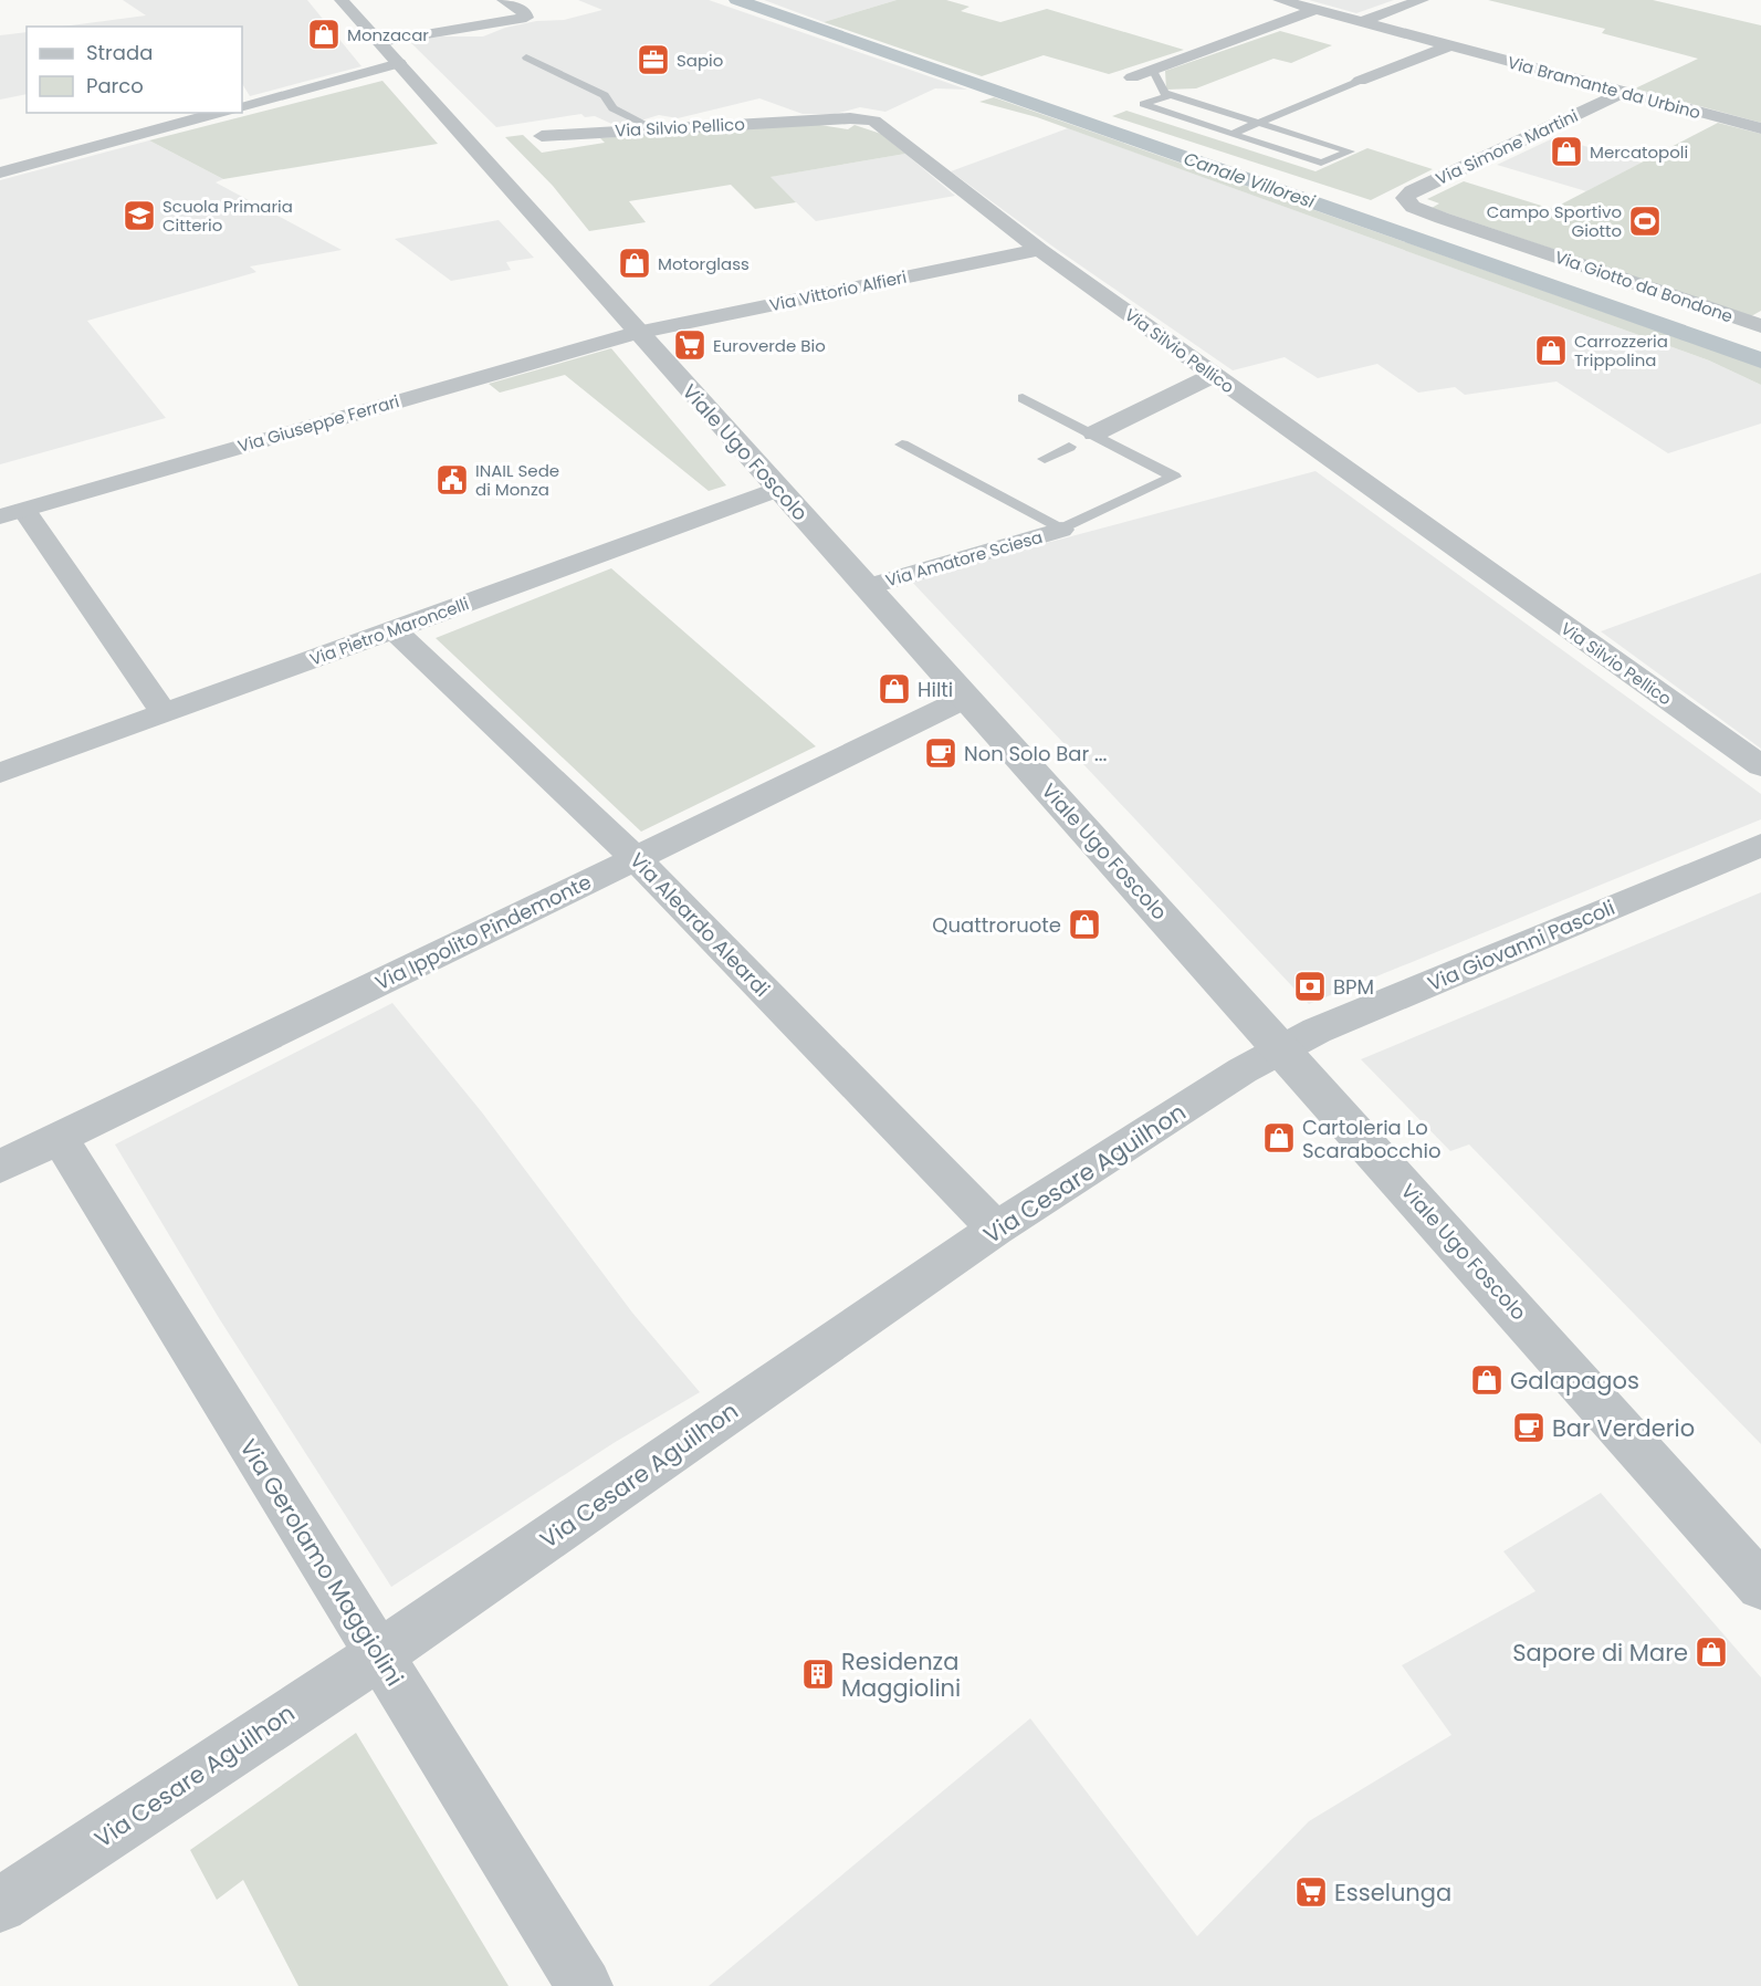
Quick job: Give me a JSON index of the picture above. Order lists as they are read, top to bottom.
{
  "streets": {
    "street": [
      "Via Bramante da Urbino",
      "Via Silvio Pellico",
      "Via Simone Martini",
      "Via Giotto da Bondone",
      "Via Vittorio Alfieri",
      "Via Giuseppe Ferrari",
      "Viale Ugo Foscolo",
      "Via Amatore Sciesa",
      "Via Pietro Maroncelli",
      "Via Aleardo Aleardi",
      "Via Ippolito Pindemonte",
      "Via Giovanni Pascoli",
      "Via Cesare Aguilhon",
      "Via Gerolamo Maggiolini"
    ]
  },
  "crossings": [
    ["Via Bramante da Urbino", "Via Simone Martini"],
    ["Via Silvio Pellico", "Via Vittorio Alfieri"],
    ["Via Simone Martini", "Via Giotto da Bondone"],
    ["Via Vittorio Alfieri", "Via Giuseppe Ferrari"],
    ["Via Vittorio Alfieri", "Viale Ugo Foscolo"],
    ["Via Giuseppe Ferrari", "Viale Ugo Foscolo"],
    ["Viale Ugo Foscolo", "Via Amatore Sciesa"],
    ["Viale Ugo Foscolo", "Via Pietro Maroncelli"],
    ["Viale Ugo Foscolo", "Via Ippolito Pindemonte"],
    ["Viale Ugo Foscolo", "Via Giovanni Pascoli"],
    ["Viale Ugo Foscolo", "Via Cesare Aguilhon"],
    ["Via Pietro Maroncelli", "Via Aleardo Aleardi"],
    ["Via Aleardo Aleardi", "Via Ippolito Pindemonte"],
    ["Via Aleardo Aleardi", "Via Cesare Aguilhon"],
    ["Via Ippolito Pindemonte", "Via Gerolamo Maggiolini"],
    ["Via Giovanni Pascoli", "Via Cesare Aguilhon"],
    ["Via Cesare Aguilhon", "Via Gerolamo Maggiolini"]
  ],
  "water": ["Canale Villoresi"],
  "places": {
    "shop": [
      "Monzacar",
      "Mercatopoli",
      "Motorglass",
      "Carrozzeria Trippolina",
      "Hilti",
      "Quattroruote",
      "Cartoleria Lo Scarabocchio",
      "Galapagos",
      "Sapore di Mare"
    ],
    "office": ["Sapio"],
    "school or university": ["Scuola Primaria Citterio"],
    "sports": ["Campo Sportivo Giotto"],
    "supermarket": ["Euroverde Bio", "Esselunga"],
    "public building": ["INAIL Sede di Monza"],
    "cafe": ["Non Solo Bar ...", "Bar Verderio"],
    "bank": ["BPM"],
    "building": ["Residenza Maggiolini"]
  },
  "legend": ["Strada", "Parco"]
}
